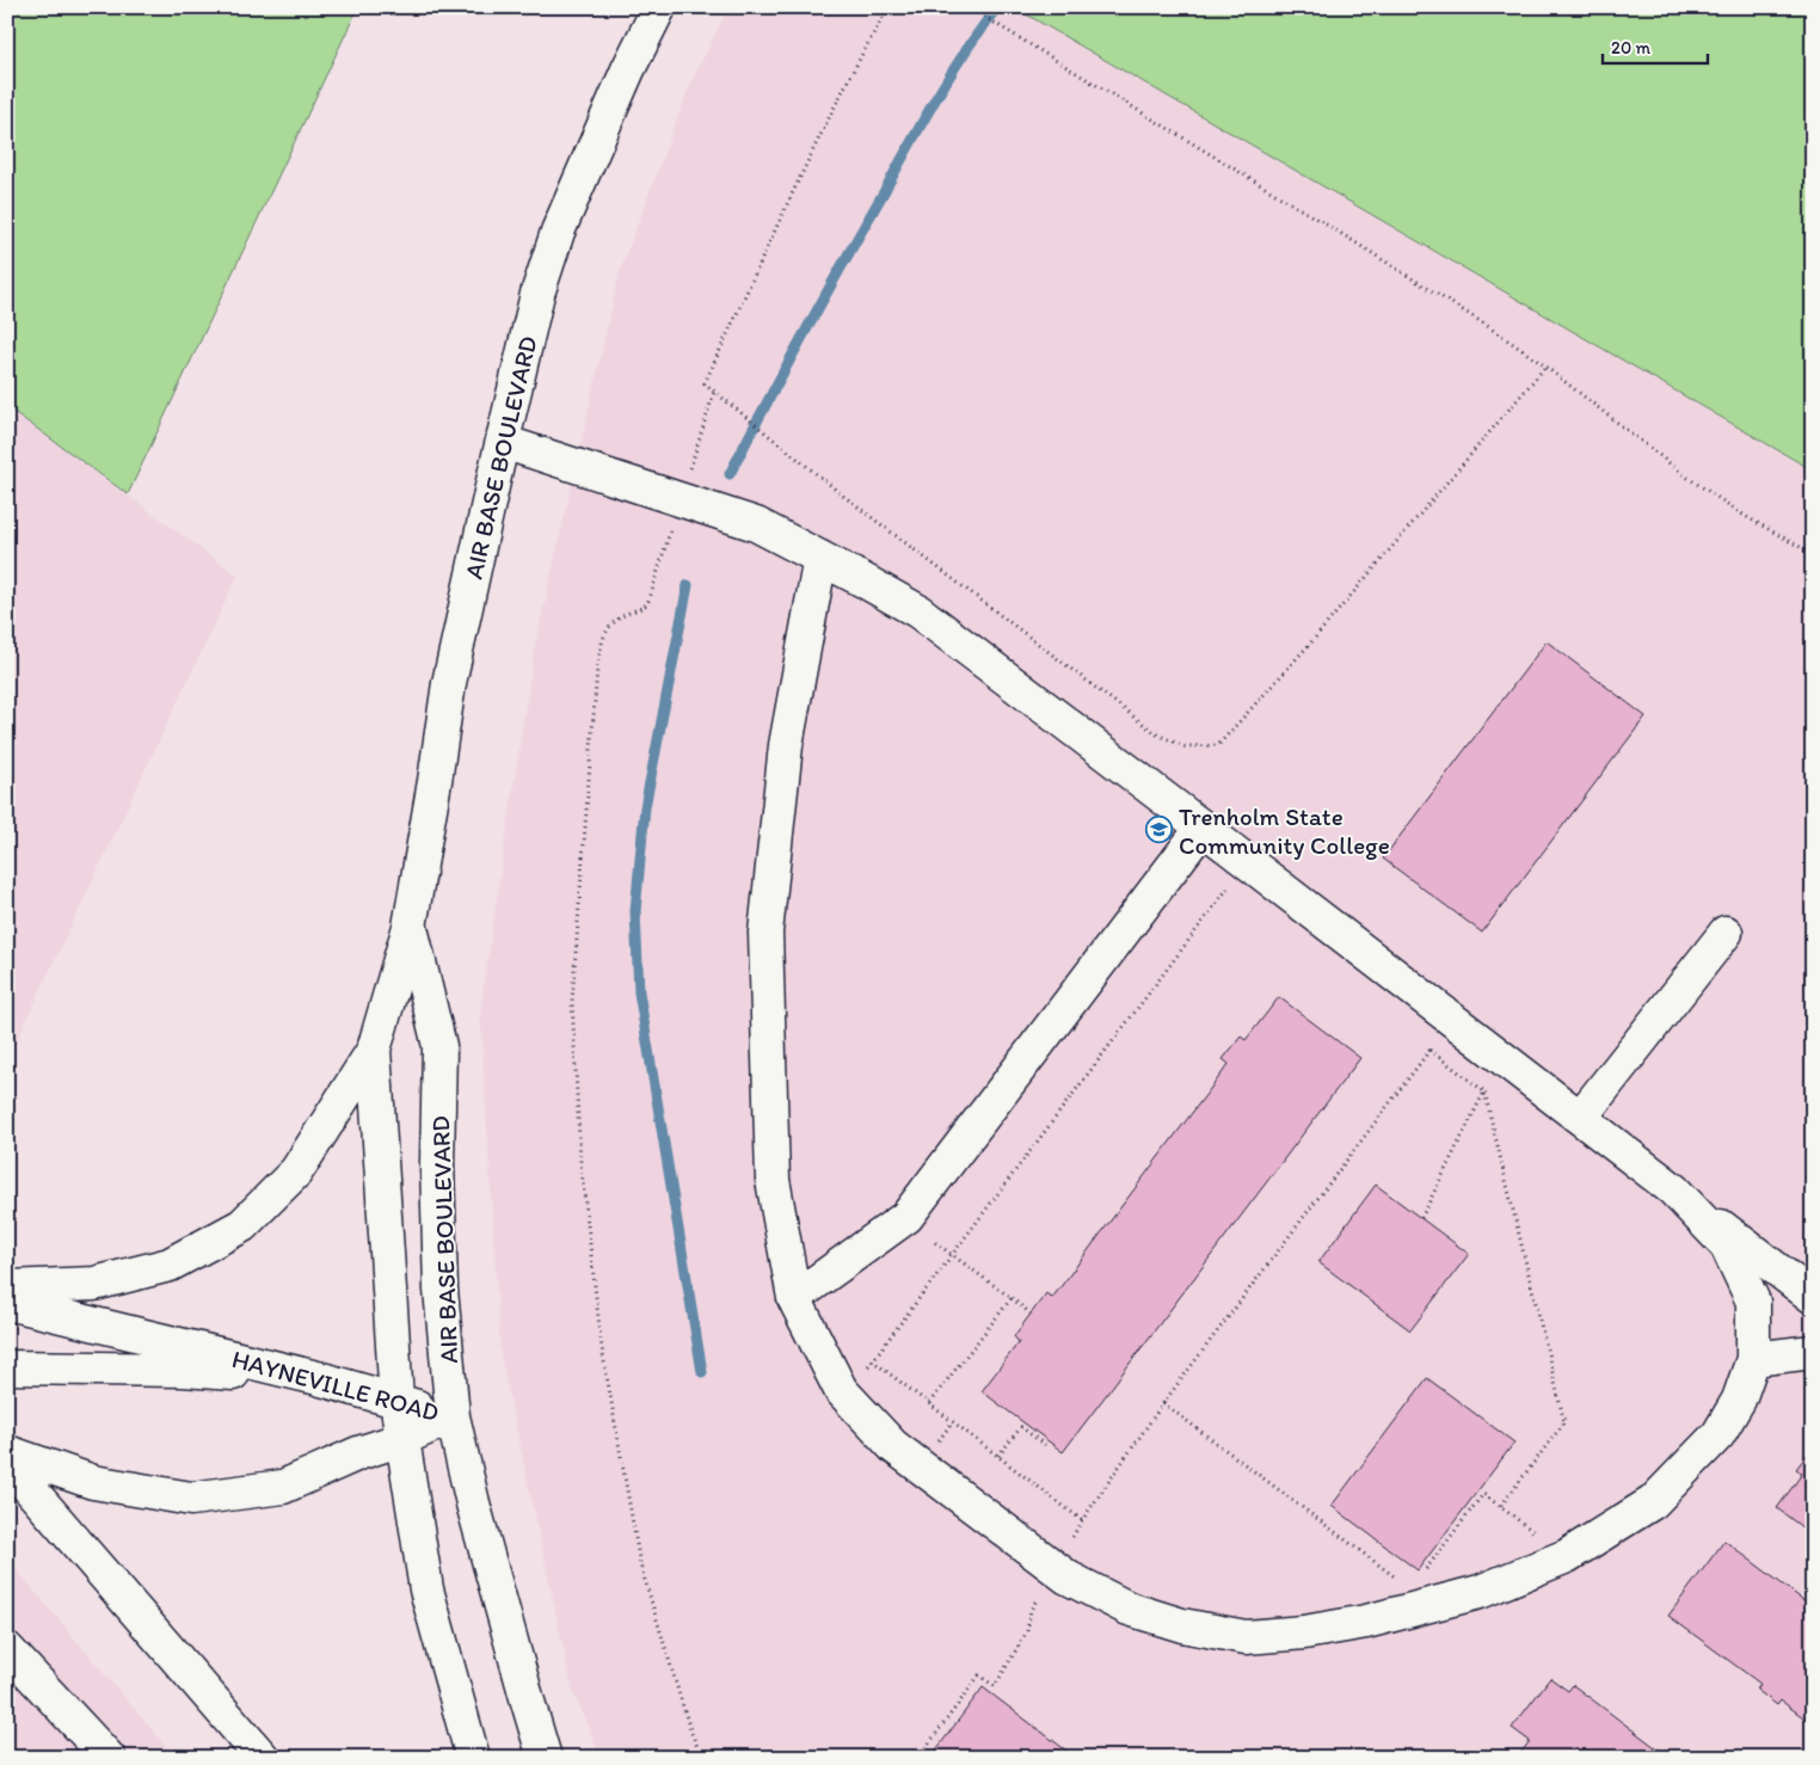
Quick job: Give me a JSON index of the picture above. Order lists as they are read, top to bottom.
{
  "streets": {
    "street": ["AIR BASE BOULEVARD", "HAYNEVILLE ROAD"]
  },
  "crossings": [
    ["AIR BASE BOULEVARD", "HAYNEVILLE ROAD"]
  ],
  "places": {
    "school or university": ["Trenholm State Community College"]
  },
  "scale_bar": "20 m"
}
